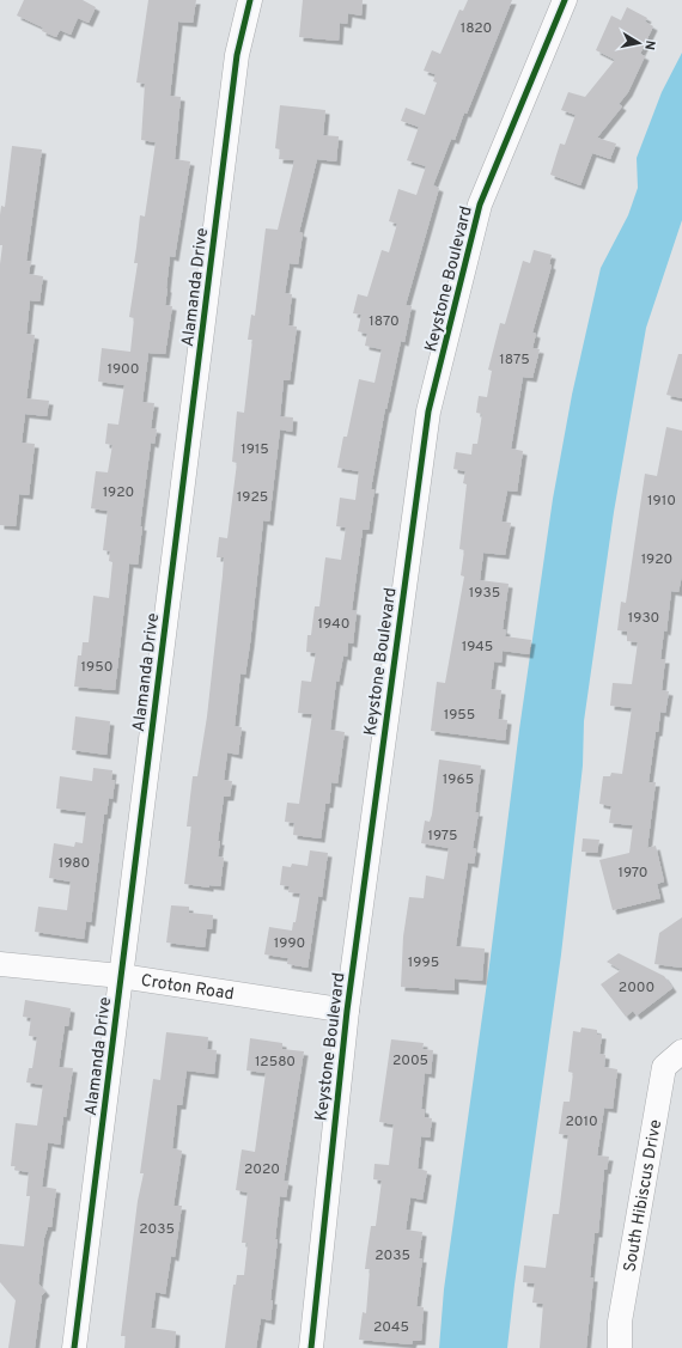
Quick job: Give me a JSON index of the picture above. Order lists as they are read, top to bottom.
{
  "streets": {
    "street": [
      "Keystone Boulevard",
      "Alamanda Drive",
      "Croton Road",
      "South Hibiscus Drive"
    ]
  },
  "crossings": [
    ["Keystone Boulevard", "Croton Road"],
    ["Alamanda Drive", "Croton Road"]
  ],
  "house_numbers": [
    "1820",
    "1870",
    "1875",
    "1900",
    "1915",
    "1920",
    "1925",
    "1910",
    "1920",
    "1935",
    "1930",
    "1940",
    "1945",
    "1950",
    "1955",
    "1965",
    "1975",
    "1980",
    "1970",
    "1990",
    "1995",
    "2000",
    "2005",
    "12580",
    "2010",
    "2020",
    "2035",
    "2035",
    "2045"
  ],
  "north": "right"
}
